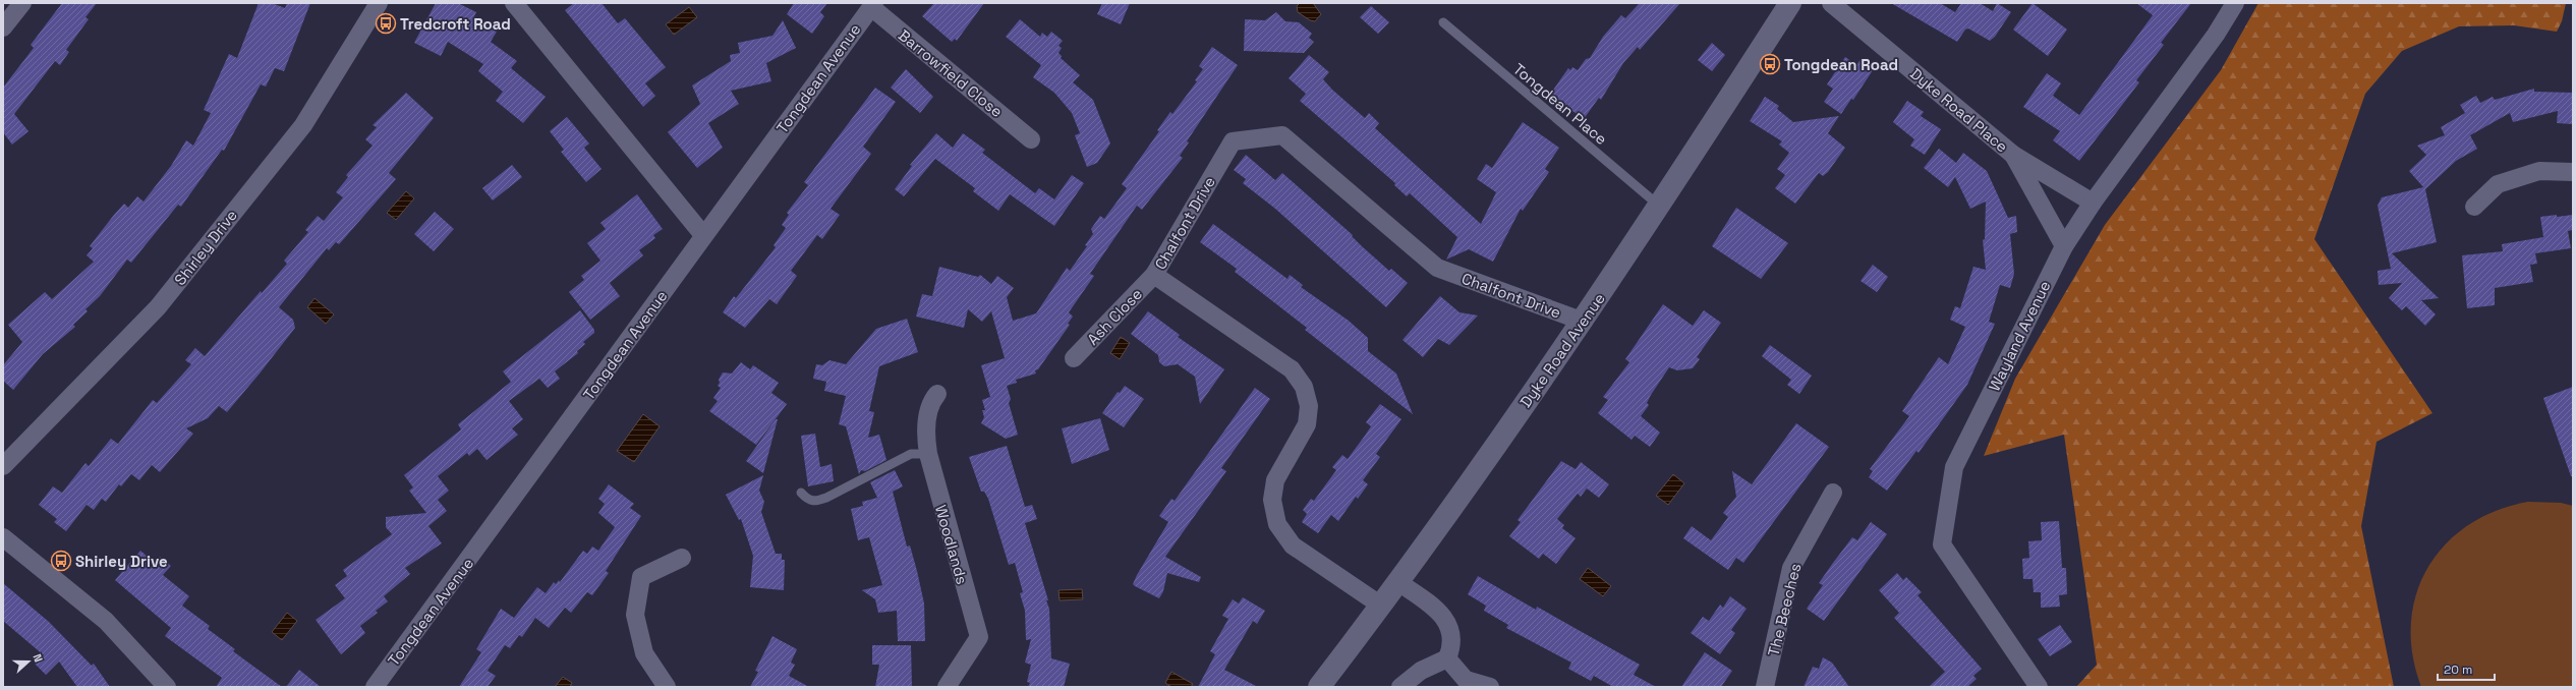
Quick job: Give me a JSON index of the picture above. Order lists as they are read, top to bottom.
{
  "streets": {
    "street": [
      "Barrowfield Close",
      "Tongdean Avenue",
      "Dyke Road Place",
      "Chalfont Drive",
      "Shirley Drive",
      "Ash Close",
      "Wayland Avenue",
      "Dyke Road Avenue",
      "Woodlands",
      "The Beeches"
    ],
    "lane": ["Tongdean Place"]
  },
  "crossings": [
    ["Barrowfield Close", "Tongdean Avenue"],
    ["Tongdean Place", "Dyke Road Avenue"],
    ["Chalfont Drive", "Ash Close"],
    ["Chalfont Drive", "Dyke Road Avenue"]
  ],
  "places": {
    "bus stop": ["Tredcroft Road", "Tongdean Road", "Shirley Drive"]
  },
  "scale_bar": "20 m",
  "north": "right"
}
